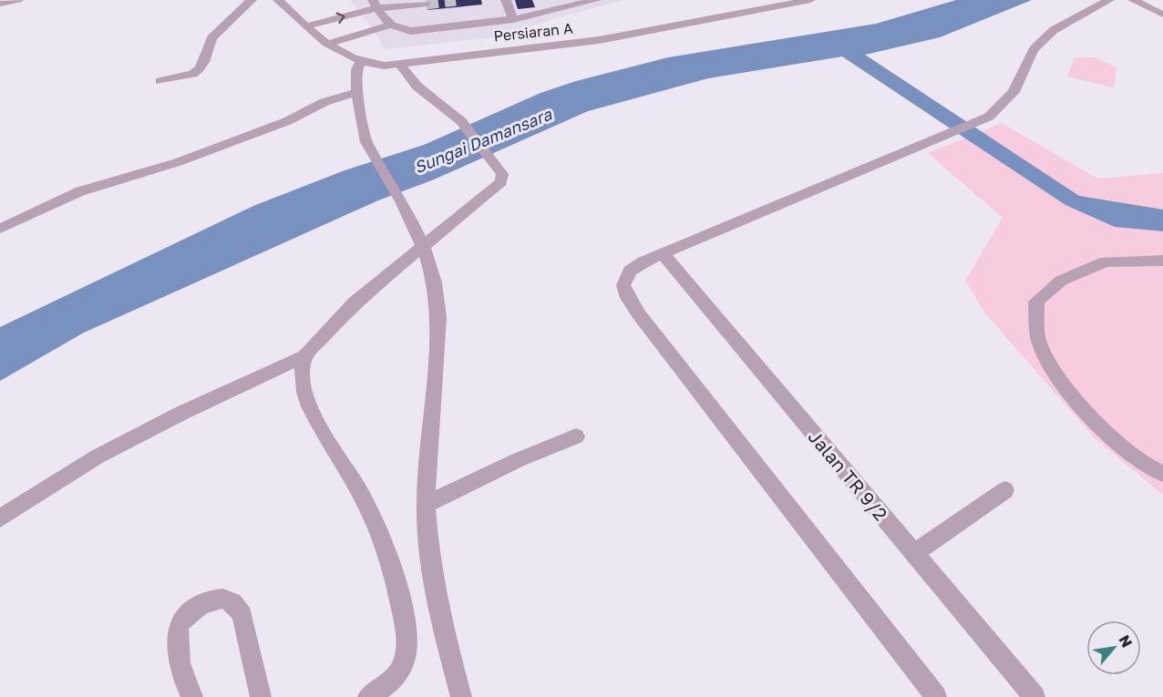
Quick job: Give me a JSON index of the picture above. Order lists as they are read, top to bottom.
{
  "streets": {
    "street": ["Persiaran A", "Jalan TR 9/2"]
  },
  "water": ["Sungai Damansara"],
  "north": "top right"
}
